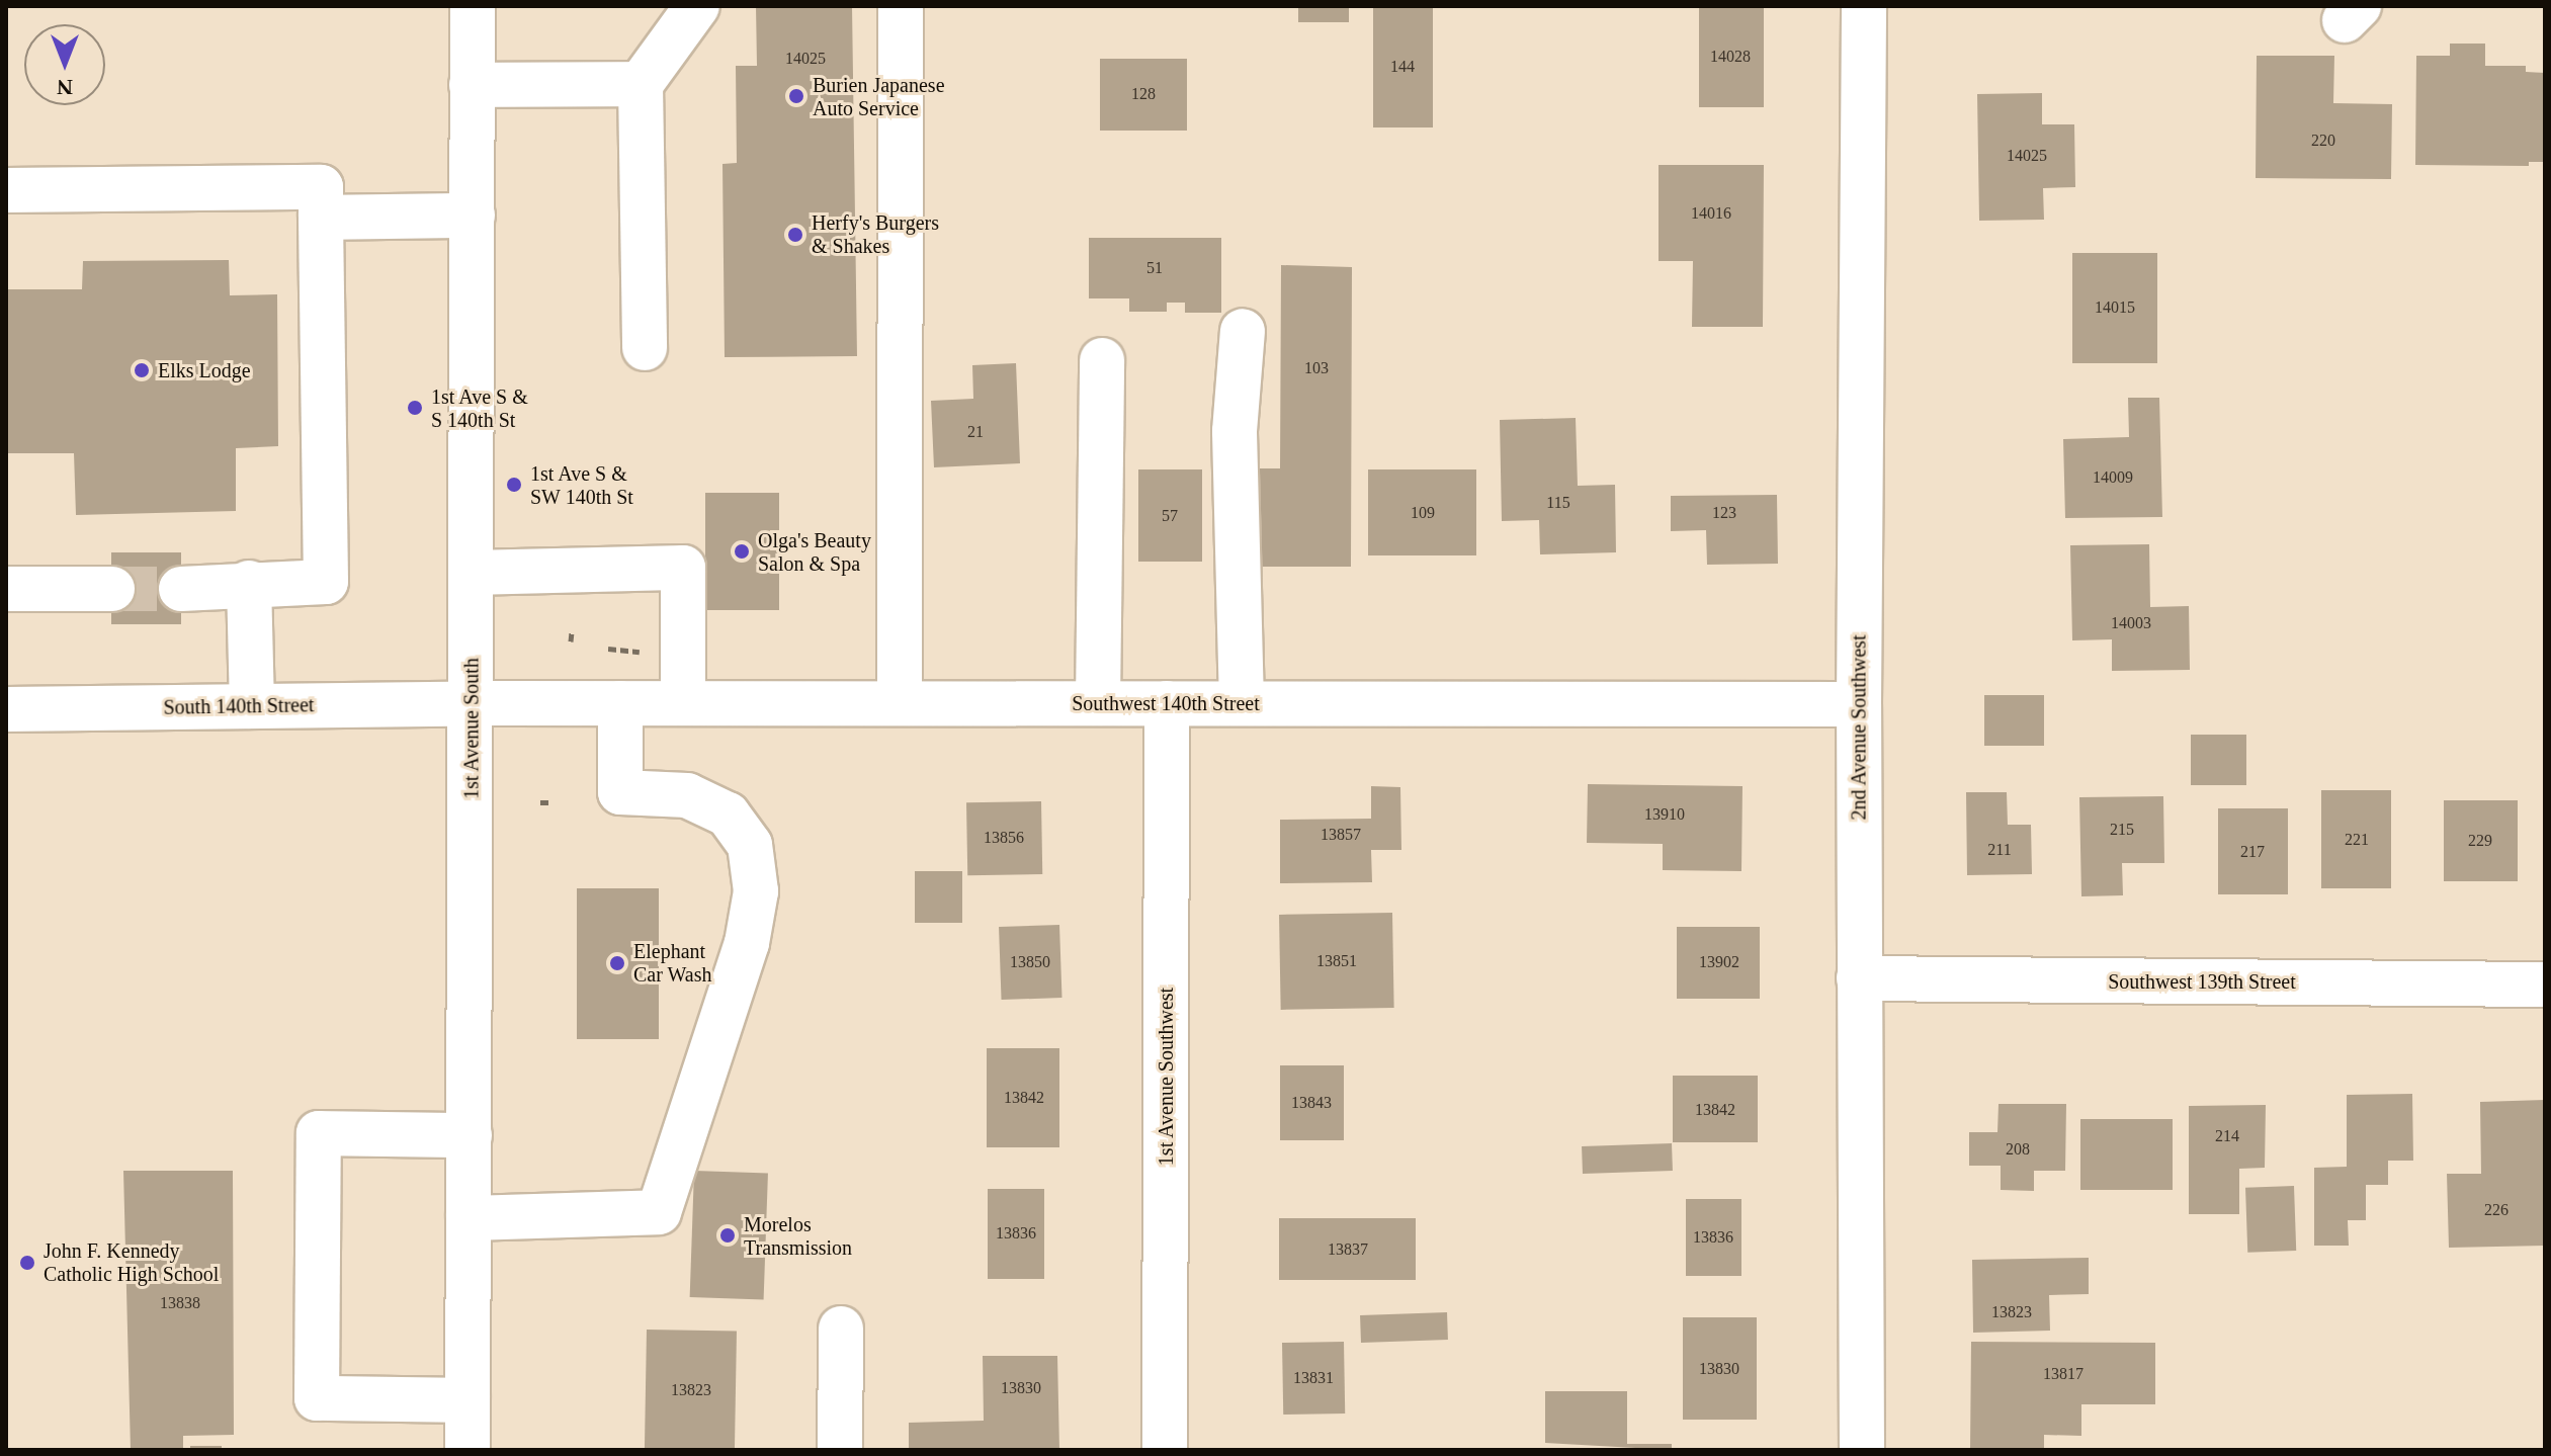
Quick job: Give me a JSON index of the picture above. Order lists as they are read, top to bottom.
{
  "streets": {
    "street": [
      "Southwest 140th Street",
      "South 140th Street",
      "2nd Avenue Southwest",
      "1st Avenue South",
      "Southwest 139th Street",
      "1st Avenue Southwest"
    ]
  },
  "crossings": [
    ["Southwest 140th Street", "South 140th Street"],
    ["Southwest 140th Street", "2nd Avenue Southwest"],
    ["Southwest 140th Street", "1st Avenue South"],
    ["Southwest 140th Street", "1st Avenue Southwest"],
    ["South 140th Street", "1st Avenue South"],
    ["2nd Avenue Southwest", "Southwest 139th Street"]
  ],
  "places": [
    "Burien Japanese Auto Service",
    "Herfy's Burgers & Shakes",
    "Elks Lodge",
    "1st Ave S & S 140th St",
    "1st Ave S & SW 140th St",
    "Olga's Beauty Salon & Spa",
    "Elephant Car Wash",
    "Morelos Transmission",
    "John F. Kennedy Catholic High School"
  ],
  "house_numbers": [
    "14028",
    "14025",
    "144",
    "128",
    "220",
    "14025",
    "14016",
    "51",
    "14015",
    "103",
    "21",
    "14009",
    "115",
    "109",
    "123",
    "57",
    "14003",
    "13910",
    "215",
    "13857",
    "13856",
    "221",
    "229",
    "211",
    "217",
    "13851",
    "13850",
    "13902",
    "13842",
    "13843",
    "13842",
    "214",
    "208",
    "226",
    "13836",
    "13836",
    "13837",
    "13838",
    "13823",
    "13830",
    "13817",
    "13831",
    "13830",
    "13823"
  ],
  "north": "bottom"
}
